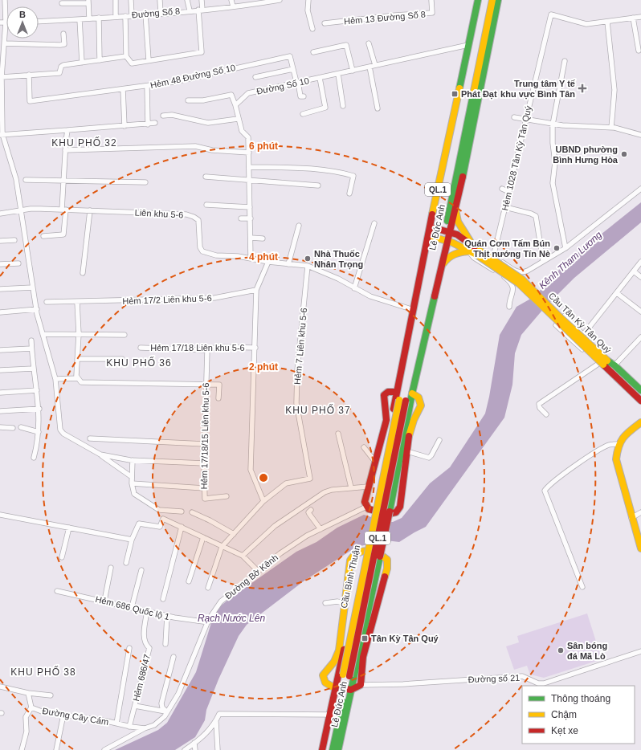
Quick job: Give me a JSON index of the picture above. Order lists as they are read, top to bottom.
{
  "streets": {
    "main road": [
      "QL.1",
      "Lê Đức Anh",
      "Cầu Tân Kỳ Tân Quý",
      "Cầu Bình Thuận"
    ],
    "street": [
      "Đường Số 8",
      "Hẻm 13 Đường Số 8",
      "Hẻm 48 Đường Số 10",
      "Đường Số 10",
      "Hẻm 1028 Tân Kỳ Tân Quý",
      "Liên khu 5-6",
      "Hẻm 17/2 Liên khu 5-6",
      "Hẻm 7 Liên khu 5-6",
      "Hẻm 17/18 Liên khu 5-6",
      "Hẻm 17/18/15 Liên khu 5-6",
      "Đường Bờ Kênh",
      "Hẻm 686 Quốc lộ 1",
      "Hẻm 686/47",
      "Đường số 21",
      "Đường Cây Cám"
    ]
  },
  "crossings": [
    ["Hẻm 48 Đường Số 10", "Đường Số 10"],
    ["Đường Số 10", "Lê Đức Anh"],
    ["QL.1", "Lê Đức Anh"],
    ["Liên khu 5-6", "Lê Đức Anh"],
    ["Liên khu 5-6", "Hẻm 7 Liên khu 5-6"],
    ["Lê Đức Anh", "Cầu Bình Thuận"],
    ["Hẻm 17/18 Liên khu 5-6", "Hẻm 17/18/15 Liên khu 5-6"],
    ["Đường Bờ Kênh", "Hẻm 686 Quốc lộ 1"],
    ["Đường Bờ Kênh", "Đường Cây Cám"],
    ["Hẻm 686 Quốc lộ 1", "Hẻm 686/47"],
    ["Hẻm 686/47", "Đường Cây Cám"]
  ],
  "districts": [
    "KHU PHỐ 32",
    "KHU PHỐ 36",
    "KHU PHỐ 37",
    "KHU PHỐ 38"
  ],
  "water": ["Kênh Tham Lương", "Rạch Nước Lên"],
  "places": {
    "health": ["Trung tâm Y tế khu vực Bình Tân"],
    "transit": ["Phát Đạt", "Tân Kỳ Tân Quý"],
    "other": [
      "UBND phường Bình Hưng Hòa",
      "Quán Cơm Tấm Bún Thịt nướng Tín Nè",
      "Nhà Thuốc Nhân Trọng",
      "Sân bóng đá Mã Lò"
    ]
  },
  "legend": ["Thông thoáng", "Chậm", "Kẹt xe"],
  "north": "top",
  "rings": ["6 phút", "4 phút", "2 phút"]
}
